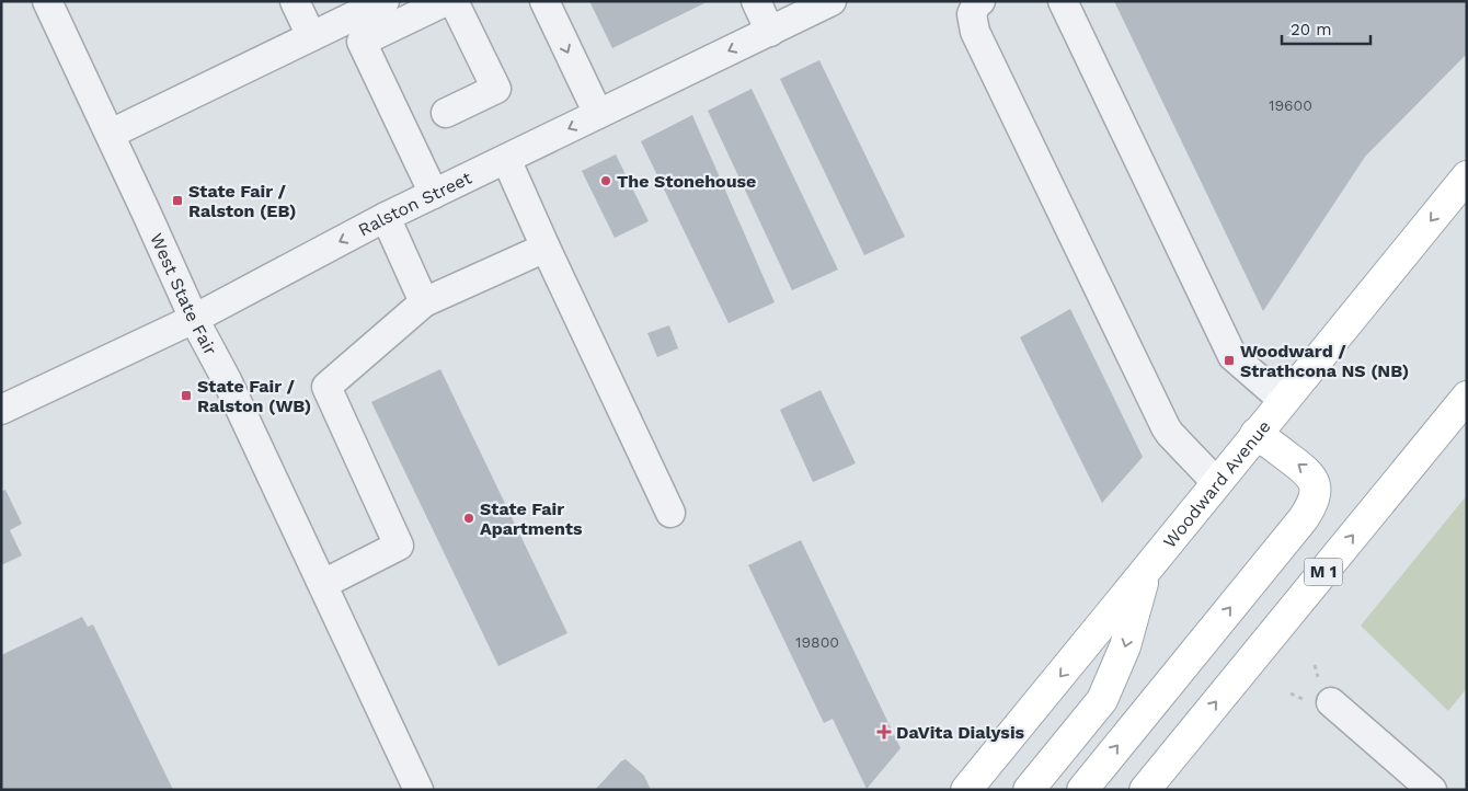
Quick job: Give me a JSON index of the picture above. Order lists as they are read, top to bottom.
{
  "streets": {
    "main road": ["Woodward Avenue", "M 1"],
    "street": ["Ralston Street", "West State Fair"]
  },
  "crossings": [
    ["Ralston Street", "West State Fair"]
  ],
  "places": {
    "other": ["The Stonehouse", "State Fair Apartments"],
    "transit": ["State Fair / Ralston (EB)", "Woodward / Strathcona NS (NB)", "State Fair / Ralston (WB)"],
    "health": ["DaVita Dialysis"]
  },
  "house_numbers": ["19600", "19800"],
  "scale_bar": "20 m"
}
